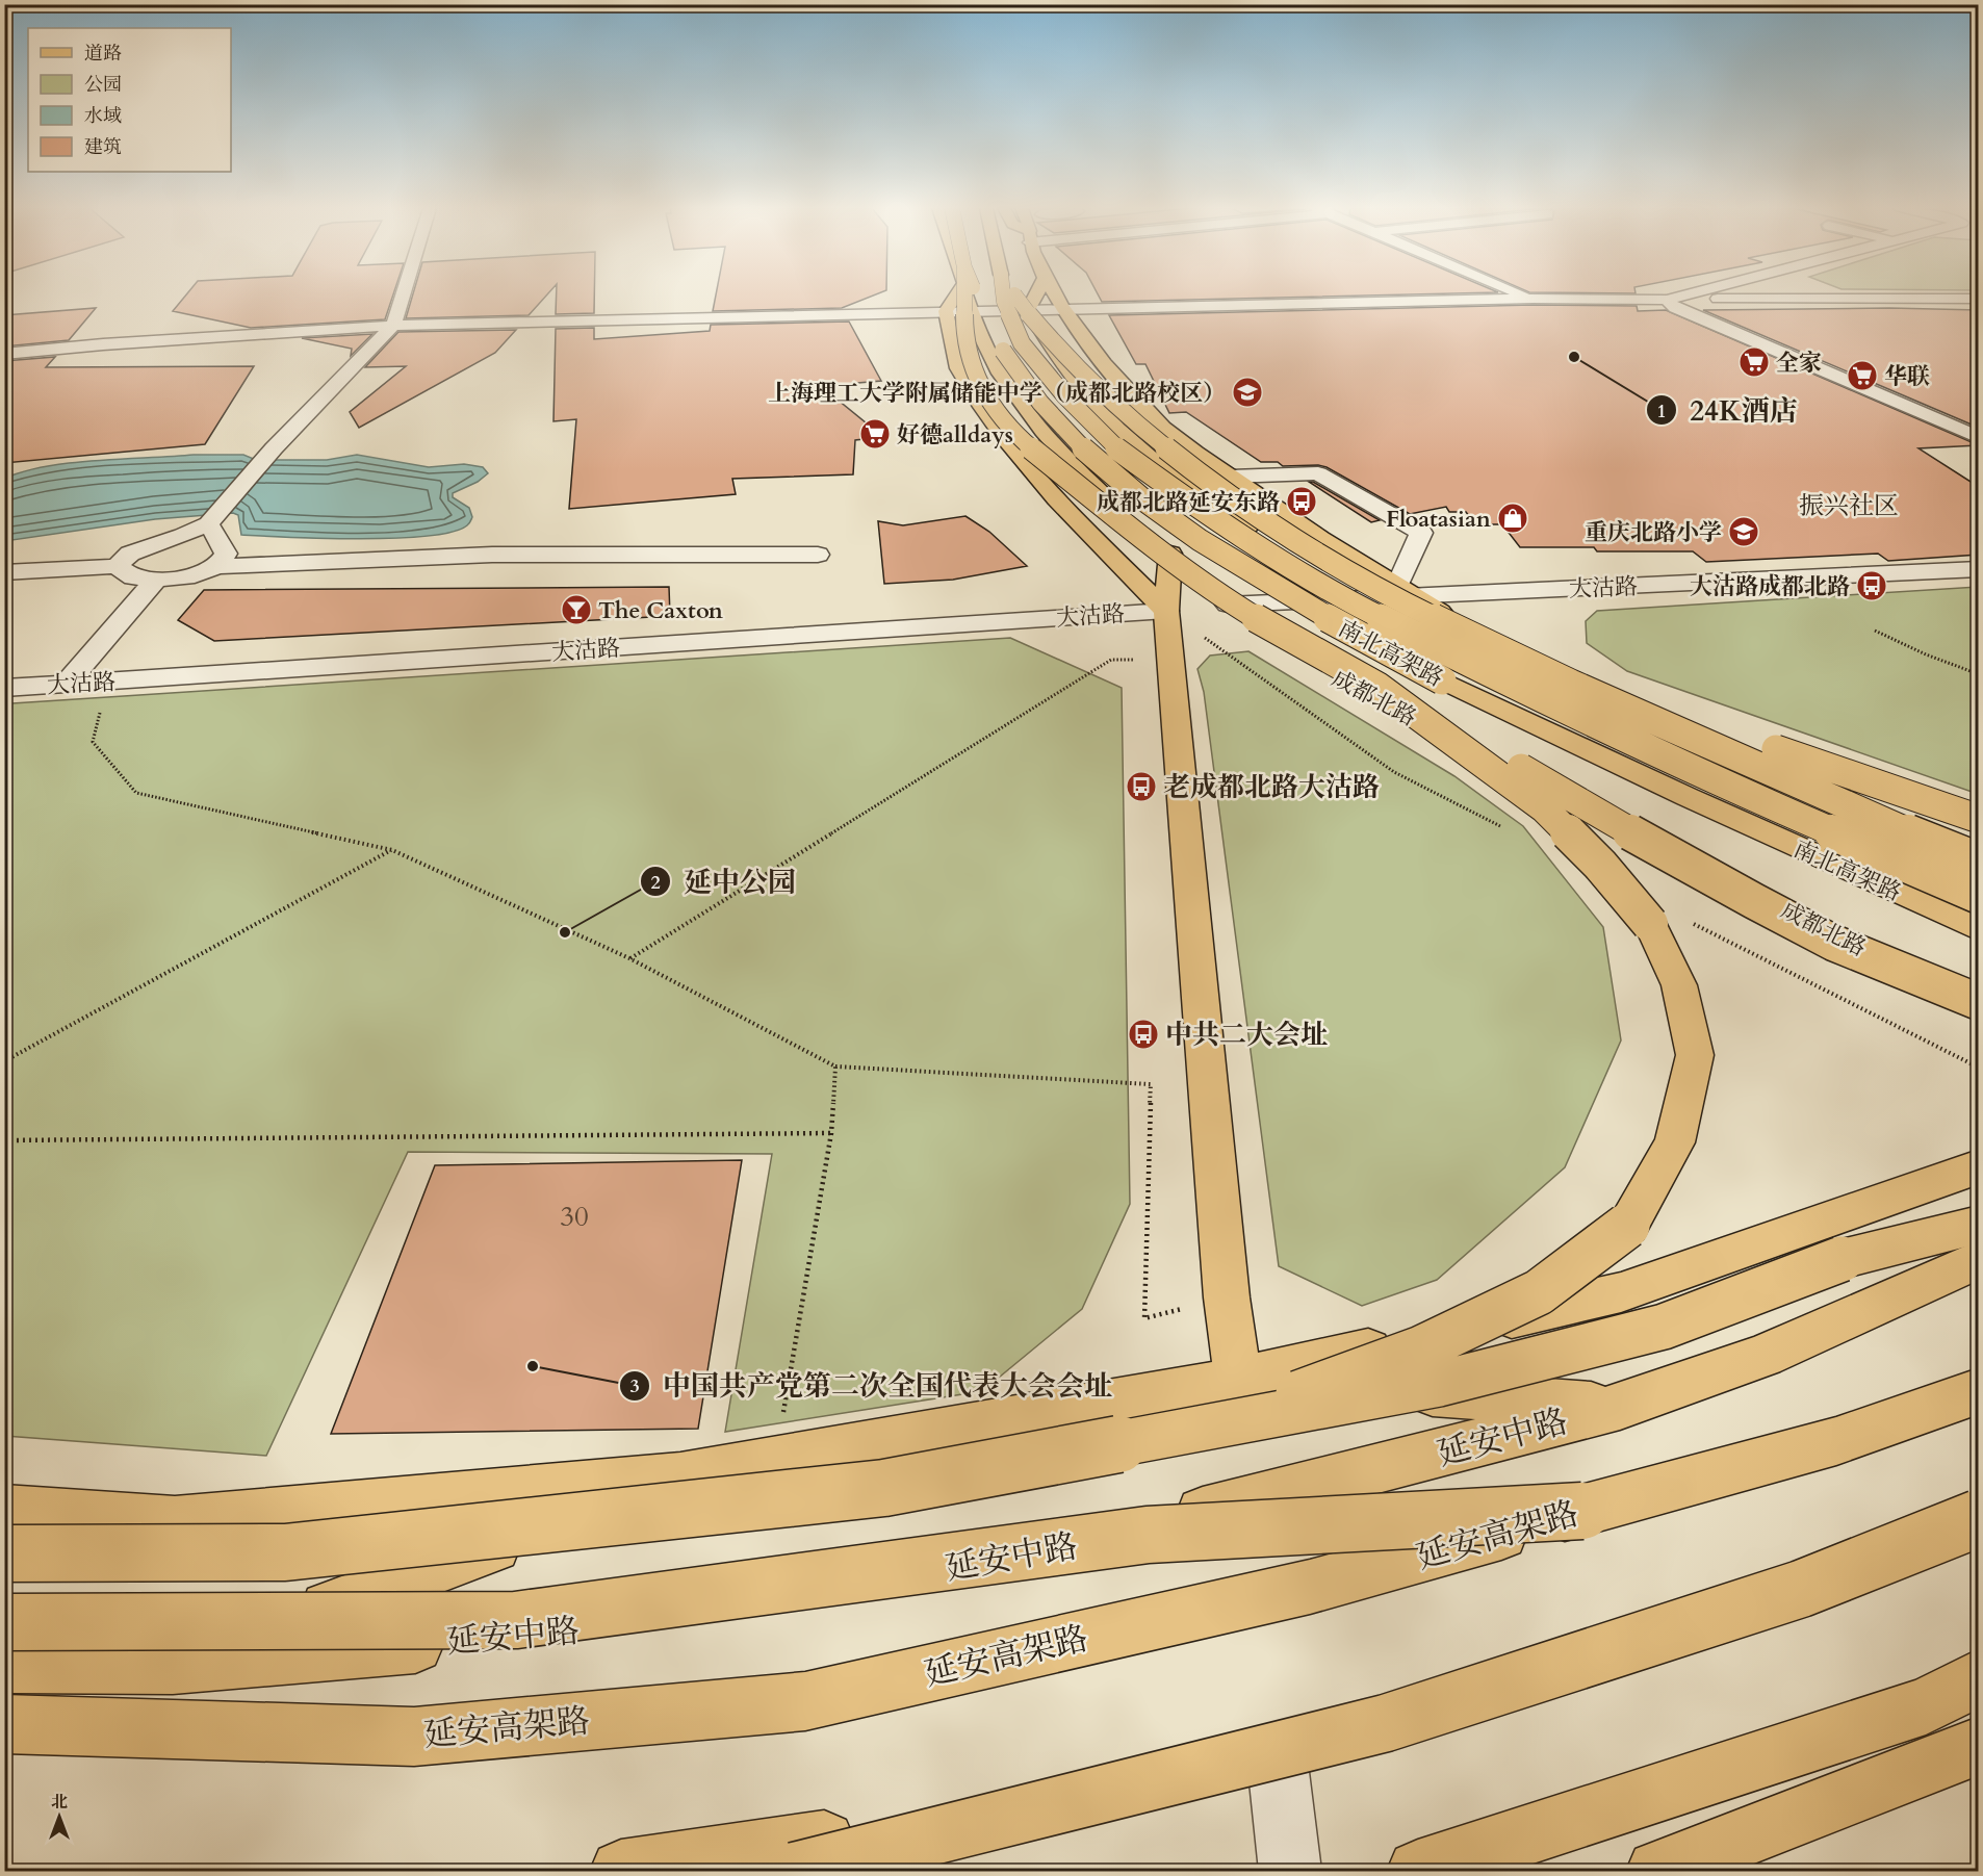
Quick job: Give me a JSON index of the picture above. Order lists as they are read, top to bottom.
{
  "streets": {
    "main road": [
      "南北高架路",
      "成都北路",
      "延安中路",
      "延安高架路"
    ],
    "street": ["大沽路"]
  },
  "crossings": [
    ["大沽路", "成都北路"]
  ],
  "districts": ["振兴社区"],
  "places": {
    "other": ["24K酒店", "延中公园", "中国共产党第二次全国代表大会会址"],
    "supermarket": ["全家", "华联", "好德alldays"],
    "school or university": ["上海理工大学附属储能中学（成都北路校区）", "重庆北路小学"],
    "bus stop": [
      "成都北路延安东路",
      "大沽路成都北路",
      "老成都北路大沽路",
      "中共二大会址"
    ],
    "shop": ["Floatasian"],
    "bar": ["The Caxton"]
  },
  "house_numbers": ["30"],
  "legend": [
    "道路",
    "公园",
    "水域",
    "建筑"
  ],
  "north": "top"
}
